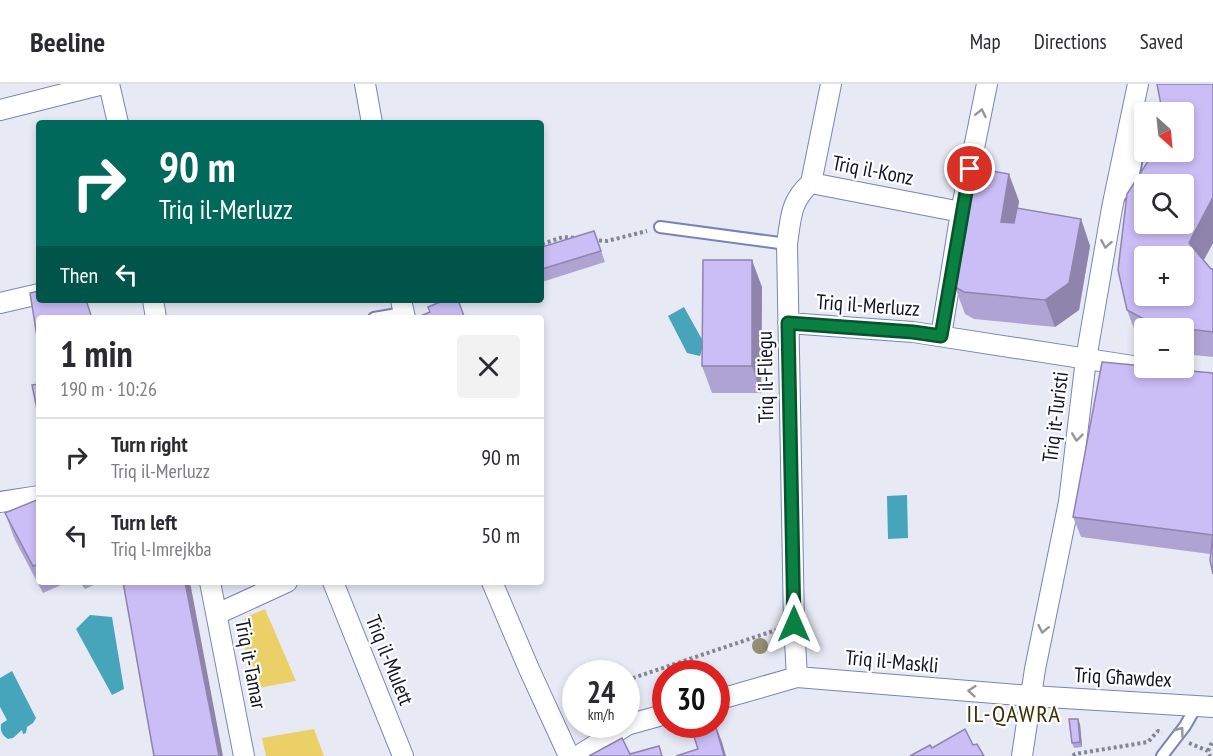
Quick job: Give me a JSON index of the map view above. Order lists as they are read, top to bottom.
{
  "streets": {
    "street": [
      "Triq il-Konz",
      "Triq il-Merluzz",
      "Triq il-Fliegu",
      "Triq it-Turisti",
      "Triq il-Mulett",
      "Triq il-Maskli",
      "Triq it-Tamar",
      "Triq Għawdex"
    ]
  },
  "crossings": [
    ["Triq il-Konz", "Triq il-Fliegu"],
    ["Triq il-Merluzz", "Triq il-Fliegu"],
    ["Triq il-Merluzz", "Triq it-Turisti"],
    ["Triq il-Fliegu", "Triq il-Maskli"],
    ["Triq it-Turisti", "Triq il-Maskli"],
    ["Triq it-Turisti", "Triq Għawdex"],
    ["Triq il-Maskli", "Triq Għawdex"]
  ],
  "one_way": ["Triq il-Maskli"],
  "districts": ["IL-QAWRA"],
  "north": "bottom right",
  "page": {
    "header": "Beeline",
    "nav": ["Map", "Directions", "Saved"],
    "map_buttons": ["+", "−"],
    "turn": ["90 m", "Triq il-Merluzz"],
    "then": "Then",
    "heading": ["1 min", "190 m · 10:26"],
    "list": [
      {
        "name": "Turn right",
        "note": "Triq il-Merluzz",
        "value": "90 m"
      },
      {
        "name": "Turn left",
        "note": "Triq l-Imrejkba",
        "value": "50 m"
      }
    ],
    "speed": "24 km/h",
    "limit": "30"
  }
}
